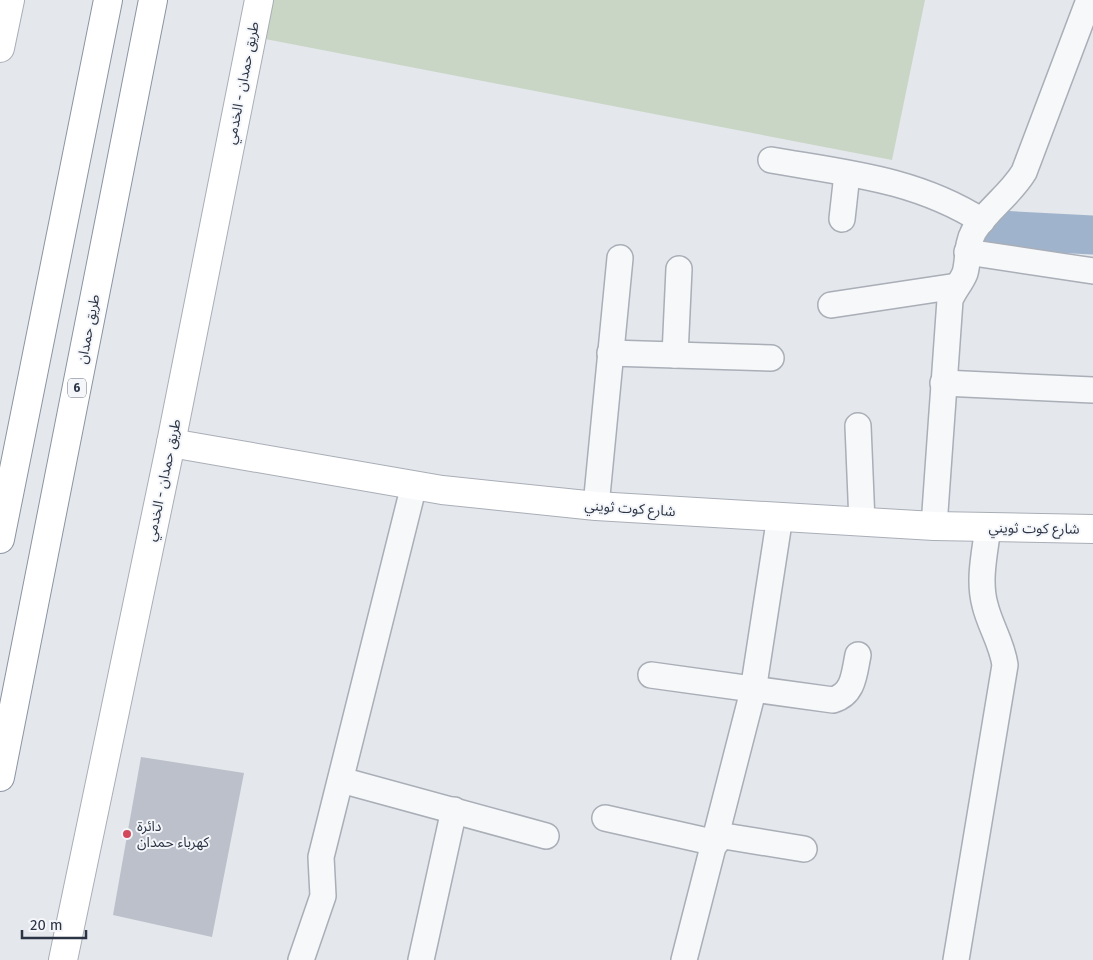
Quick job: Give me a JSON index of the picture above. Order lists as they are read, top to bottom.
{
  "streets": {
    "main road": [
      "طريق حمدان - الخدمي",
      "طريق حمدان",
      "6",
      "شارع كوت ثويني"
    ]
  },
  "crossings": [
    ["طريق حمدان - الخدمي", "شارع كوت ثويني"]
  ],
  "places": ["دائرة كهرباء حمدان"],
  "scale_bar": "20 m"
}
